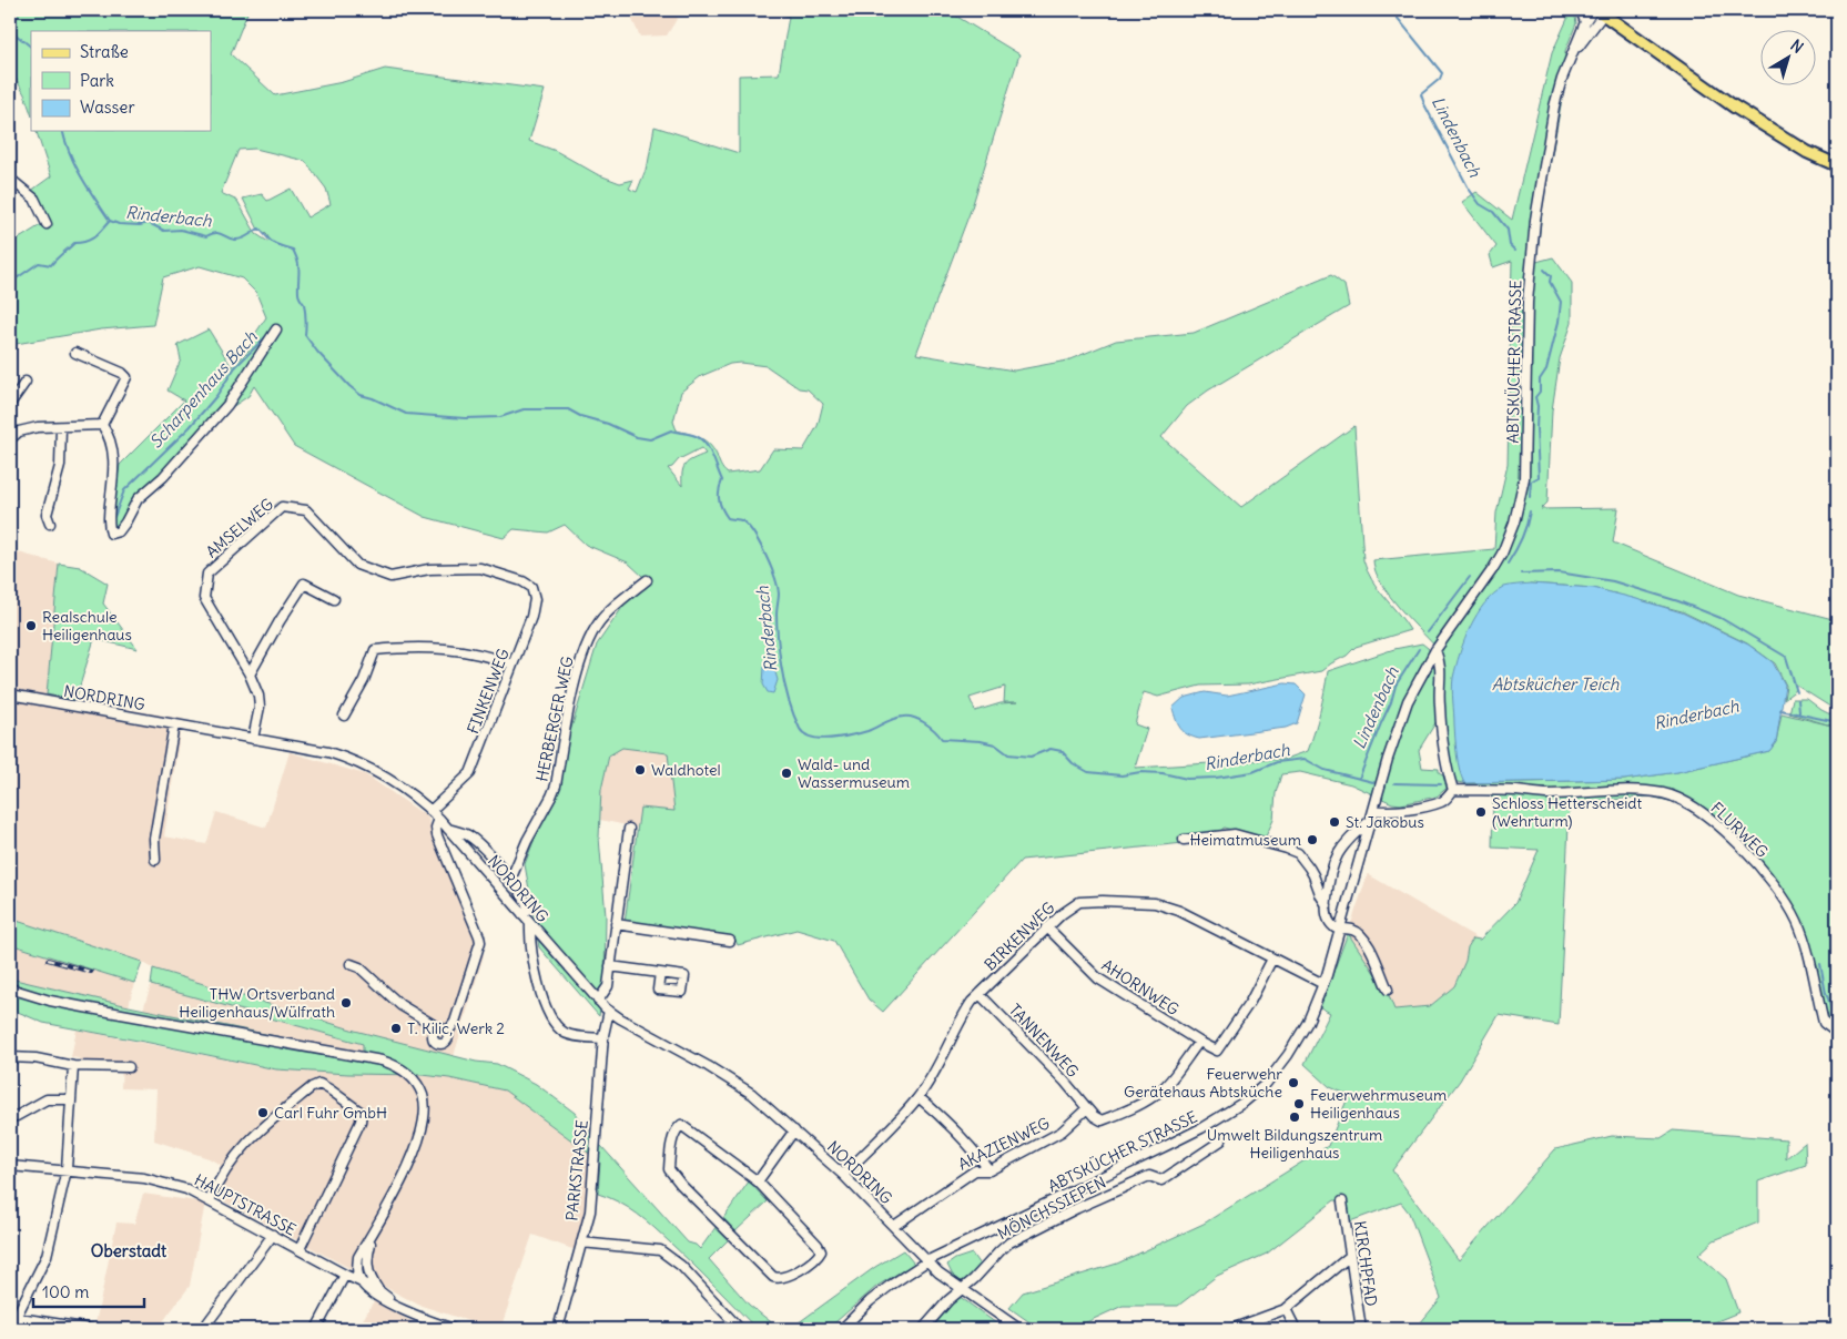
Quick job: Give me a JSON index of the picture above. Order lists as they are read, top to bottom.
{
  "streets": {
    "street": [
      "ABTSKÜCHER STRASSE",
      "AMSELWEG",
      "FINKENWEG",
      "NORDRING",
      "HERBERGER WEG",
      "FLURWEG",
      "BIRKENWEG",
      "AHORNWEG",
      "TANNENWEG",
      "AKAZIENWEG",
      "PARKSTRASSE",
      "HAUPTSTRASSE",
      "MÖNCHSSIEPEN",
      "KIRCHPFAD"
    ]
  },
  "crossings": [
    ["ABTSKÜCHER STRASSE", "NORDRING"],
    ["ABTSKÜCHER STRASSE", "BIRKENWEG"],
    ["AMSELWEG", "FINKENWEG"],
    ["AMSELWEG", "NORDRING"],
    ["FINKENWEG", "NORDRING"],
    ["NORDRING", "BIRKENWEG"],
    ["NORDRING", "AKAZIENWEG"],
    ["NORDRING", "PARKSTRASSE"],
    ["NORDRING", "MÖNCHSSIEPEN"],
    ["BIRKENWEG", "AHORNWEG"],
    ["BIRKENWEG", "TANNENWEG"],
    ["TANNENWEG", "AKAZIENWEG"]
  ],
  "districts": ["Oberstadt"],
  "water": [
    "Lindenbach",
    "Rinderbach",
    "Scharpenhaus Bach",
    "Abtskücher Teich"
  ],
  "places": [
    "Realschule Heiligenhaus",
    "Waldhotel",
    "Wald- und Wassermuseum",
    "Schloss Hetterscheidt (Wehrturm)",
    "St. Jakobus",
    "Heimatmuseum",
    "THW Ortsverband Heiligenhaus/Wülfrath",
    "T. Kilic, Werk 2",
    "Feuerwehr Gerätehaus Abtsküche",
    "Feuerwehrmuseum Heiligenhaus",
    "Carl Fuhr GmbH",
    "Umwelt Bildungszentrum Heiligenhaus"
  ],
  "legend": ["Straße", "Park", "Wasser"],
  "scale_bar": "100 m",
  "north": "top right"
}
